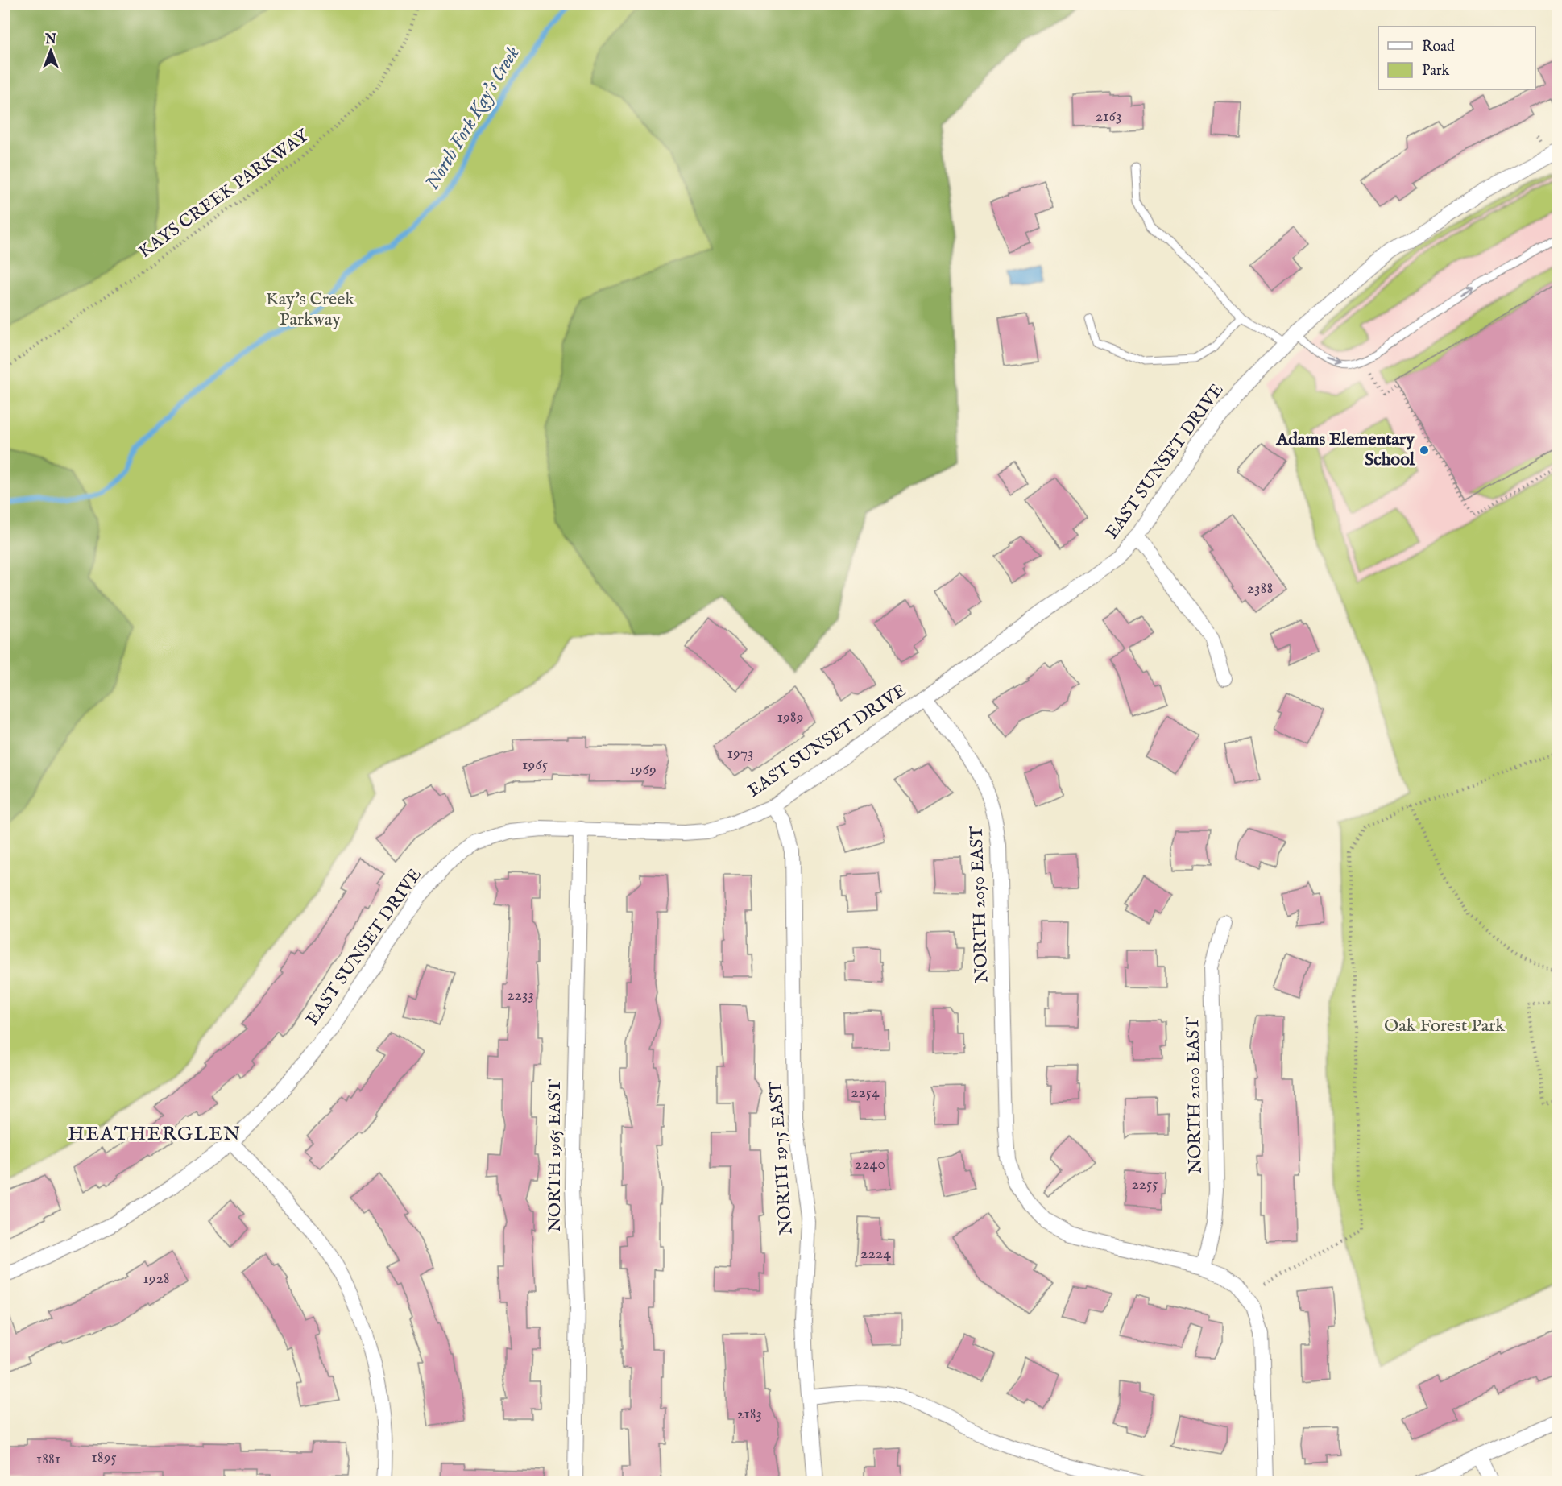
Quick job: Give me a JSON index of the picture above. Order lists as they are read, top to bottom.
{
  "streets": {
    "street": [
      "EAST SUNSET DRIVE",
      "NORTH 2050 EAST",
      "NORTH 2100 EAST",
      "NORTH 1965 EAST",
      "NORTH 1975 EAST"
    ],
    "path": ["KAYS CREEK PARKWAY"]
  },
  "crossings": [
    ["EAST SUNSET DRIVE", "NORTH 2050 EAST"],
    ["EAST SUNSET DRIVE", "NORTH 1965 EAST"],
    ["EAST SUNSET DRIVE", "NORTH 1975 EAST"],
    ["NORTH 2050 EAST", "NORTH 2100 EAST"]
  ],
  "districts": ["HEATHERGLEN"],
  "water": ["North Fork Kay's Creek"],
  "parks": ["Kay's Creek Parkway", "Oak Forest Park"],
  "places": ["Adams Elementary School"],
  "house_numbers": [
    "2163",
    "2388",
    "1989",
    "1973",
    "1965",
    "1969",
    "2233",
    "2254",
    "2240",
    "2255",
    "2224",
    "1928",
    "2183",
    "1895",
    "1881"
  ],
  "legend": ["Road", "Park"],
  "north": "top"
}
